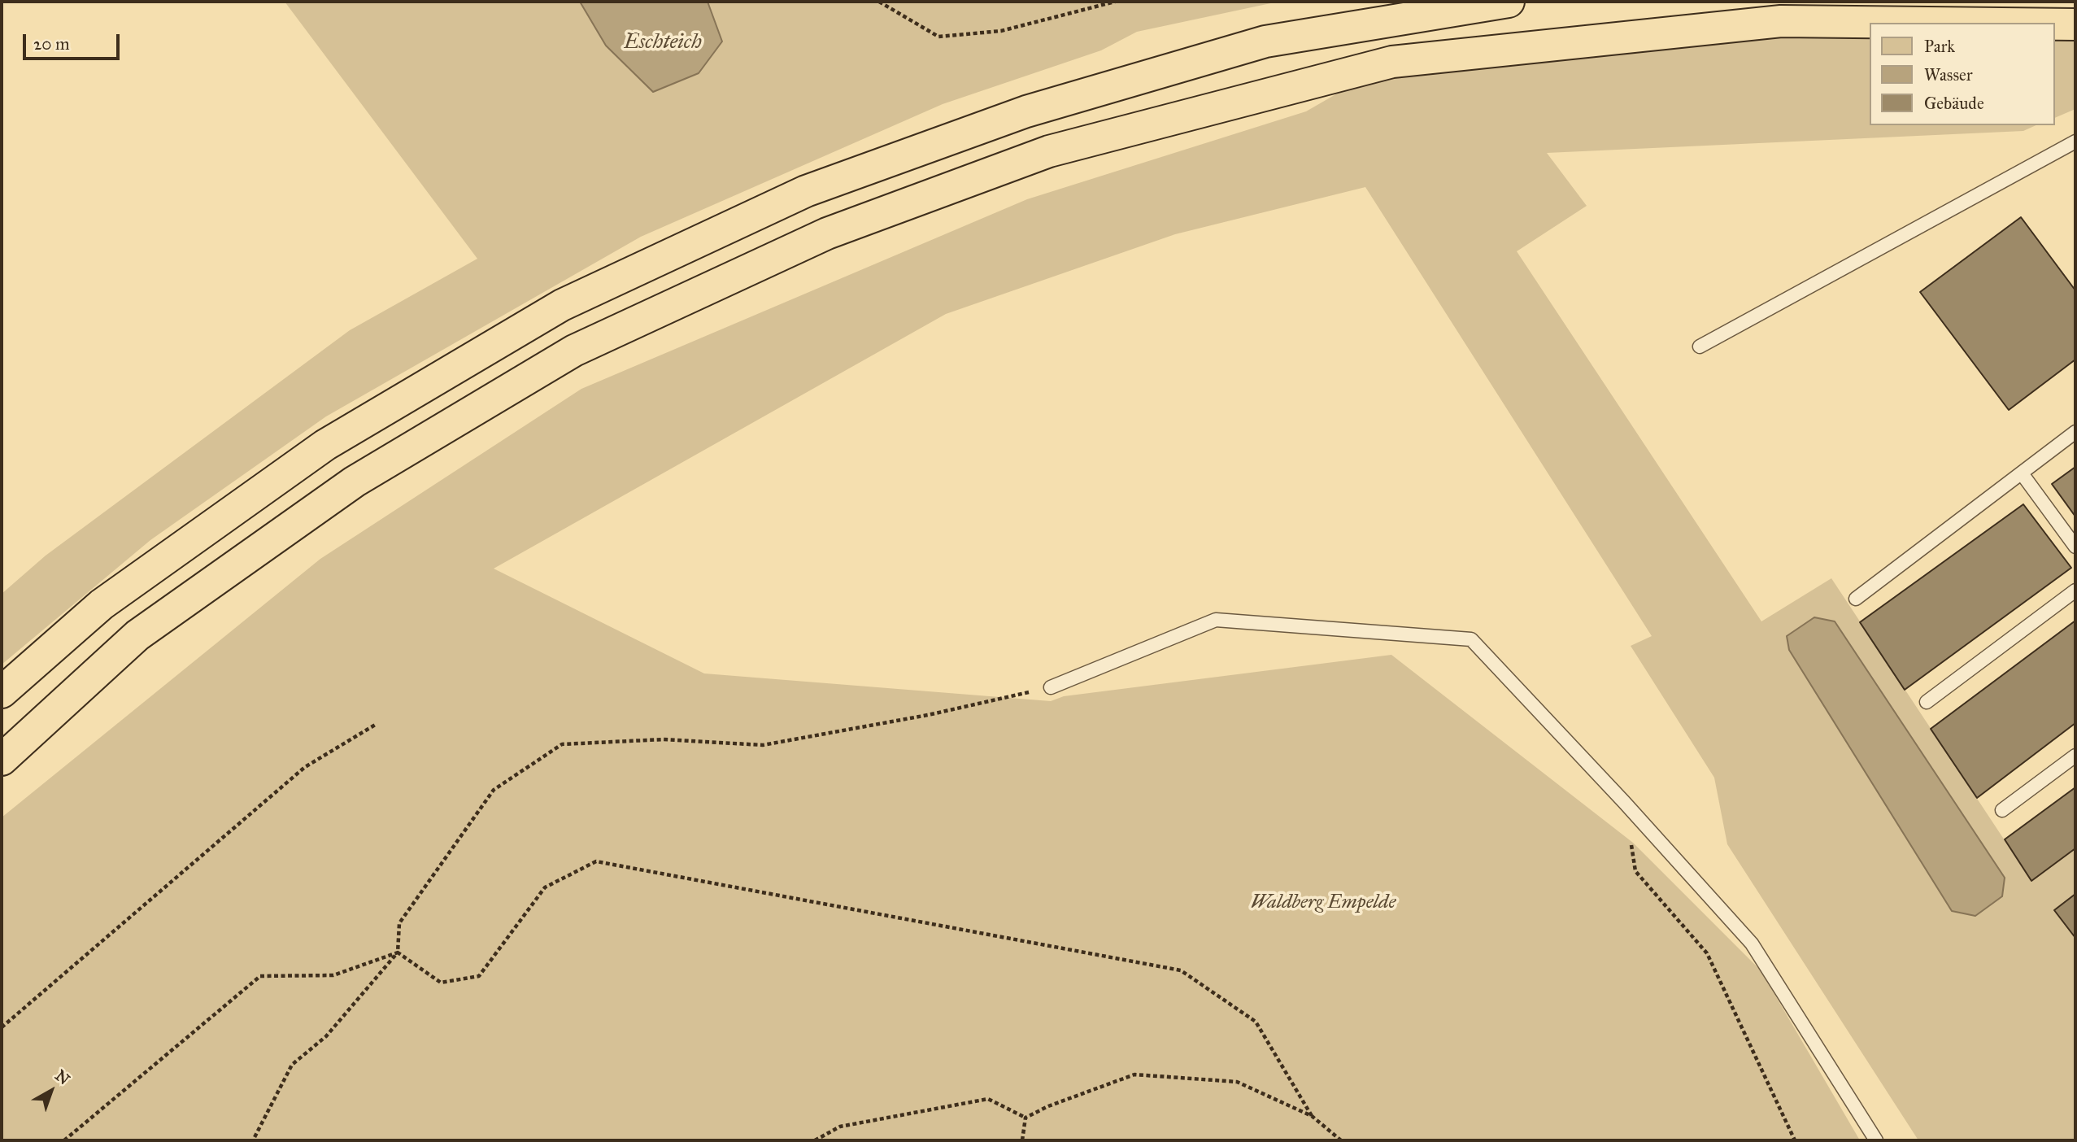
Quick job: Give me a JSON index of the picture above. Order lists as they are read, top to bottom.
{
  "water": ["Eschteich"],
  "parks": ["Waldberg Empelde"],
  "legend": ["Park", "Wasser", "Gebäude"],
  "scale_bar": "20 m",
  "north": "top right"
}
